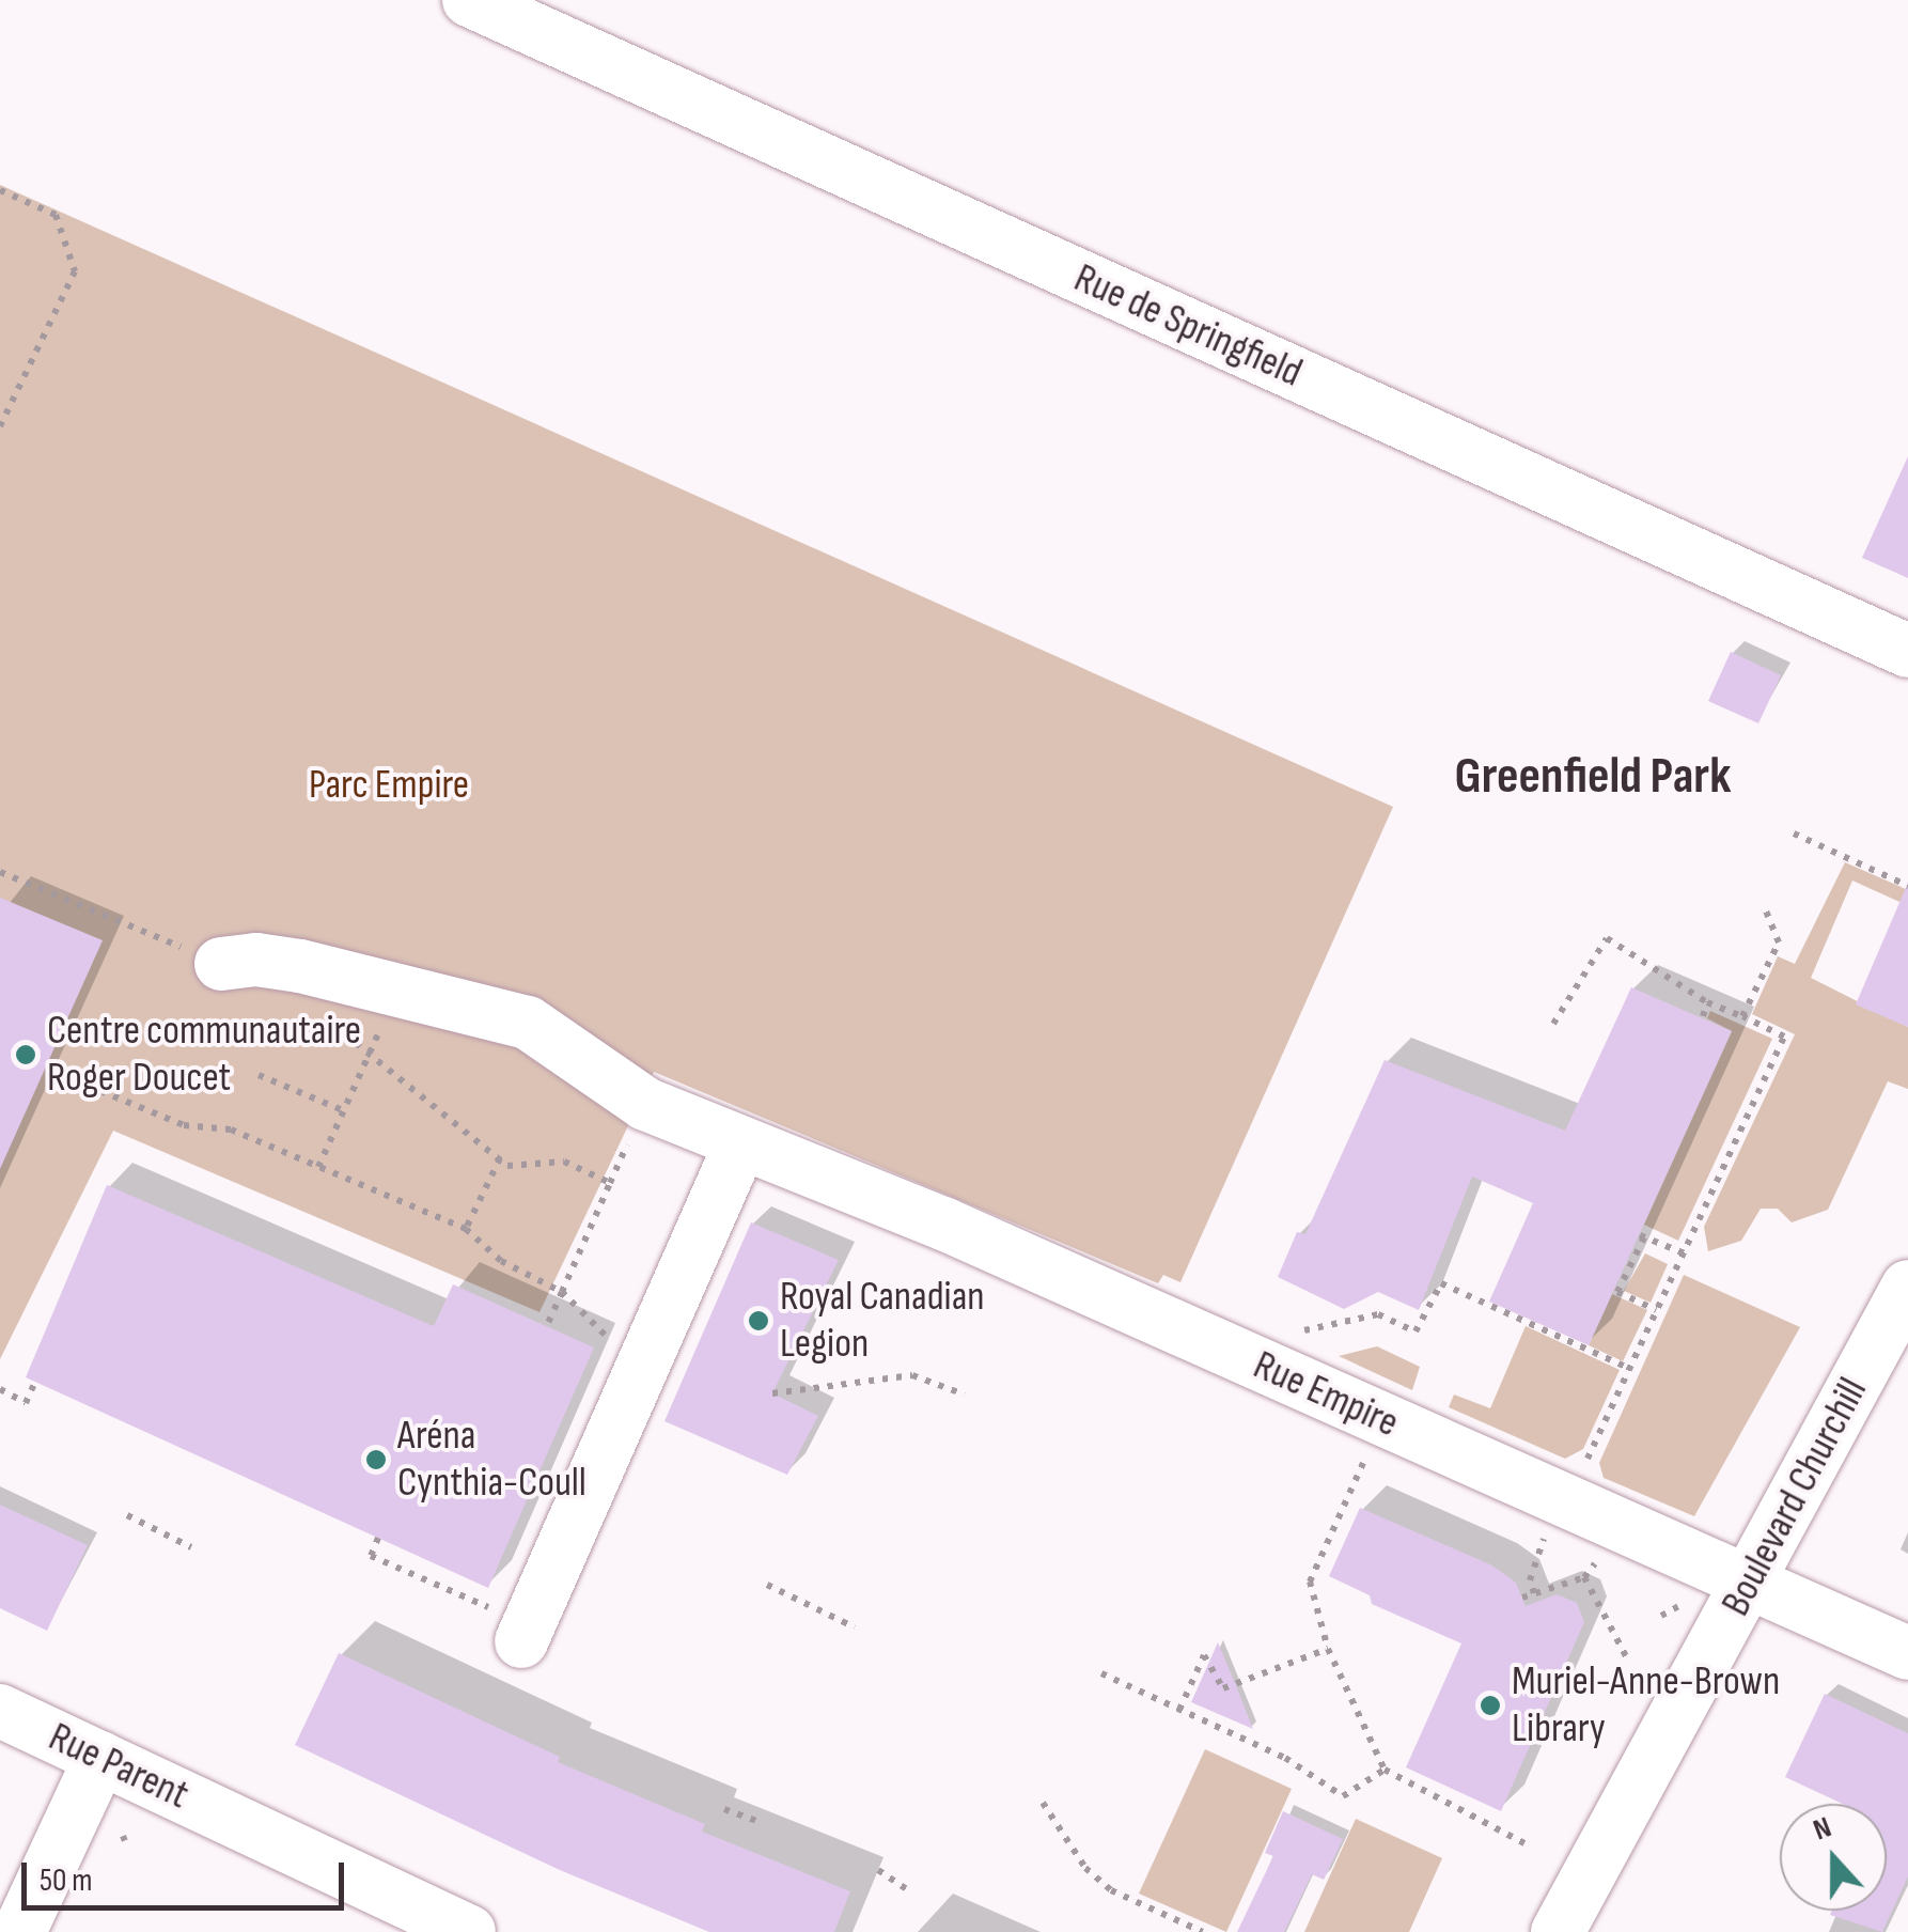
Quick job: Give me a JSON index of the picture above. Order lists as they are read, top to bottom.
{
  "streets": {
    "street": [
      "Rue de Springfield",
      "Rue Empire",
      "Boulevard Churchill",
      "Rue Parent"
    ]
  },
  "crossings": [
    ["Rue Empire", "Boulevard Churchill"]
  ],
  "districts": ["Greenfield Park"],
  "parks": ["Parc Empire"],
  "places": [
    "Centre communautaire Roger Doucet",
    "Royal Canadian Legion",
    "Aréna Cynthia-Coull",
    "Muriel-Anne-Brown Library"
  ],
  "scale_bar": "50 m",
  "north": "top"
}
